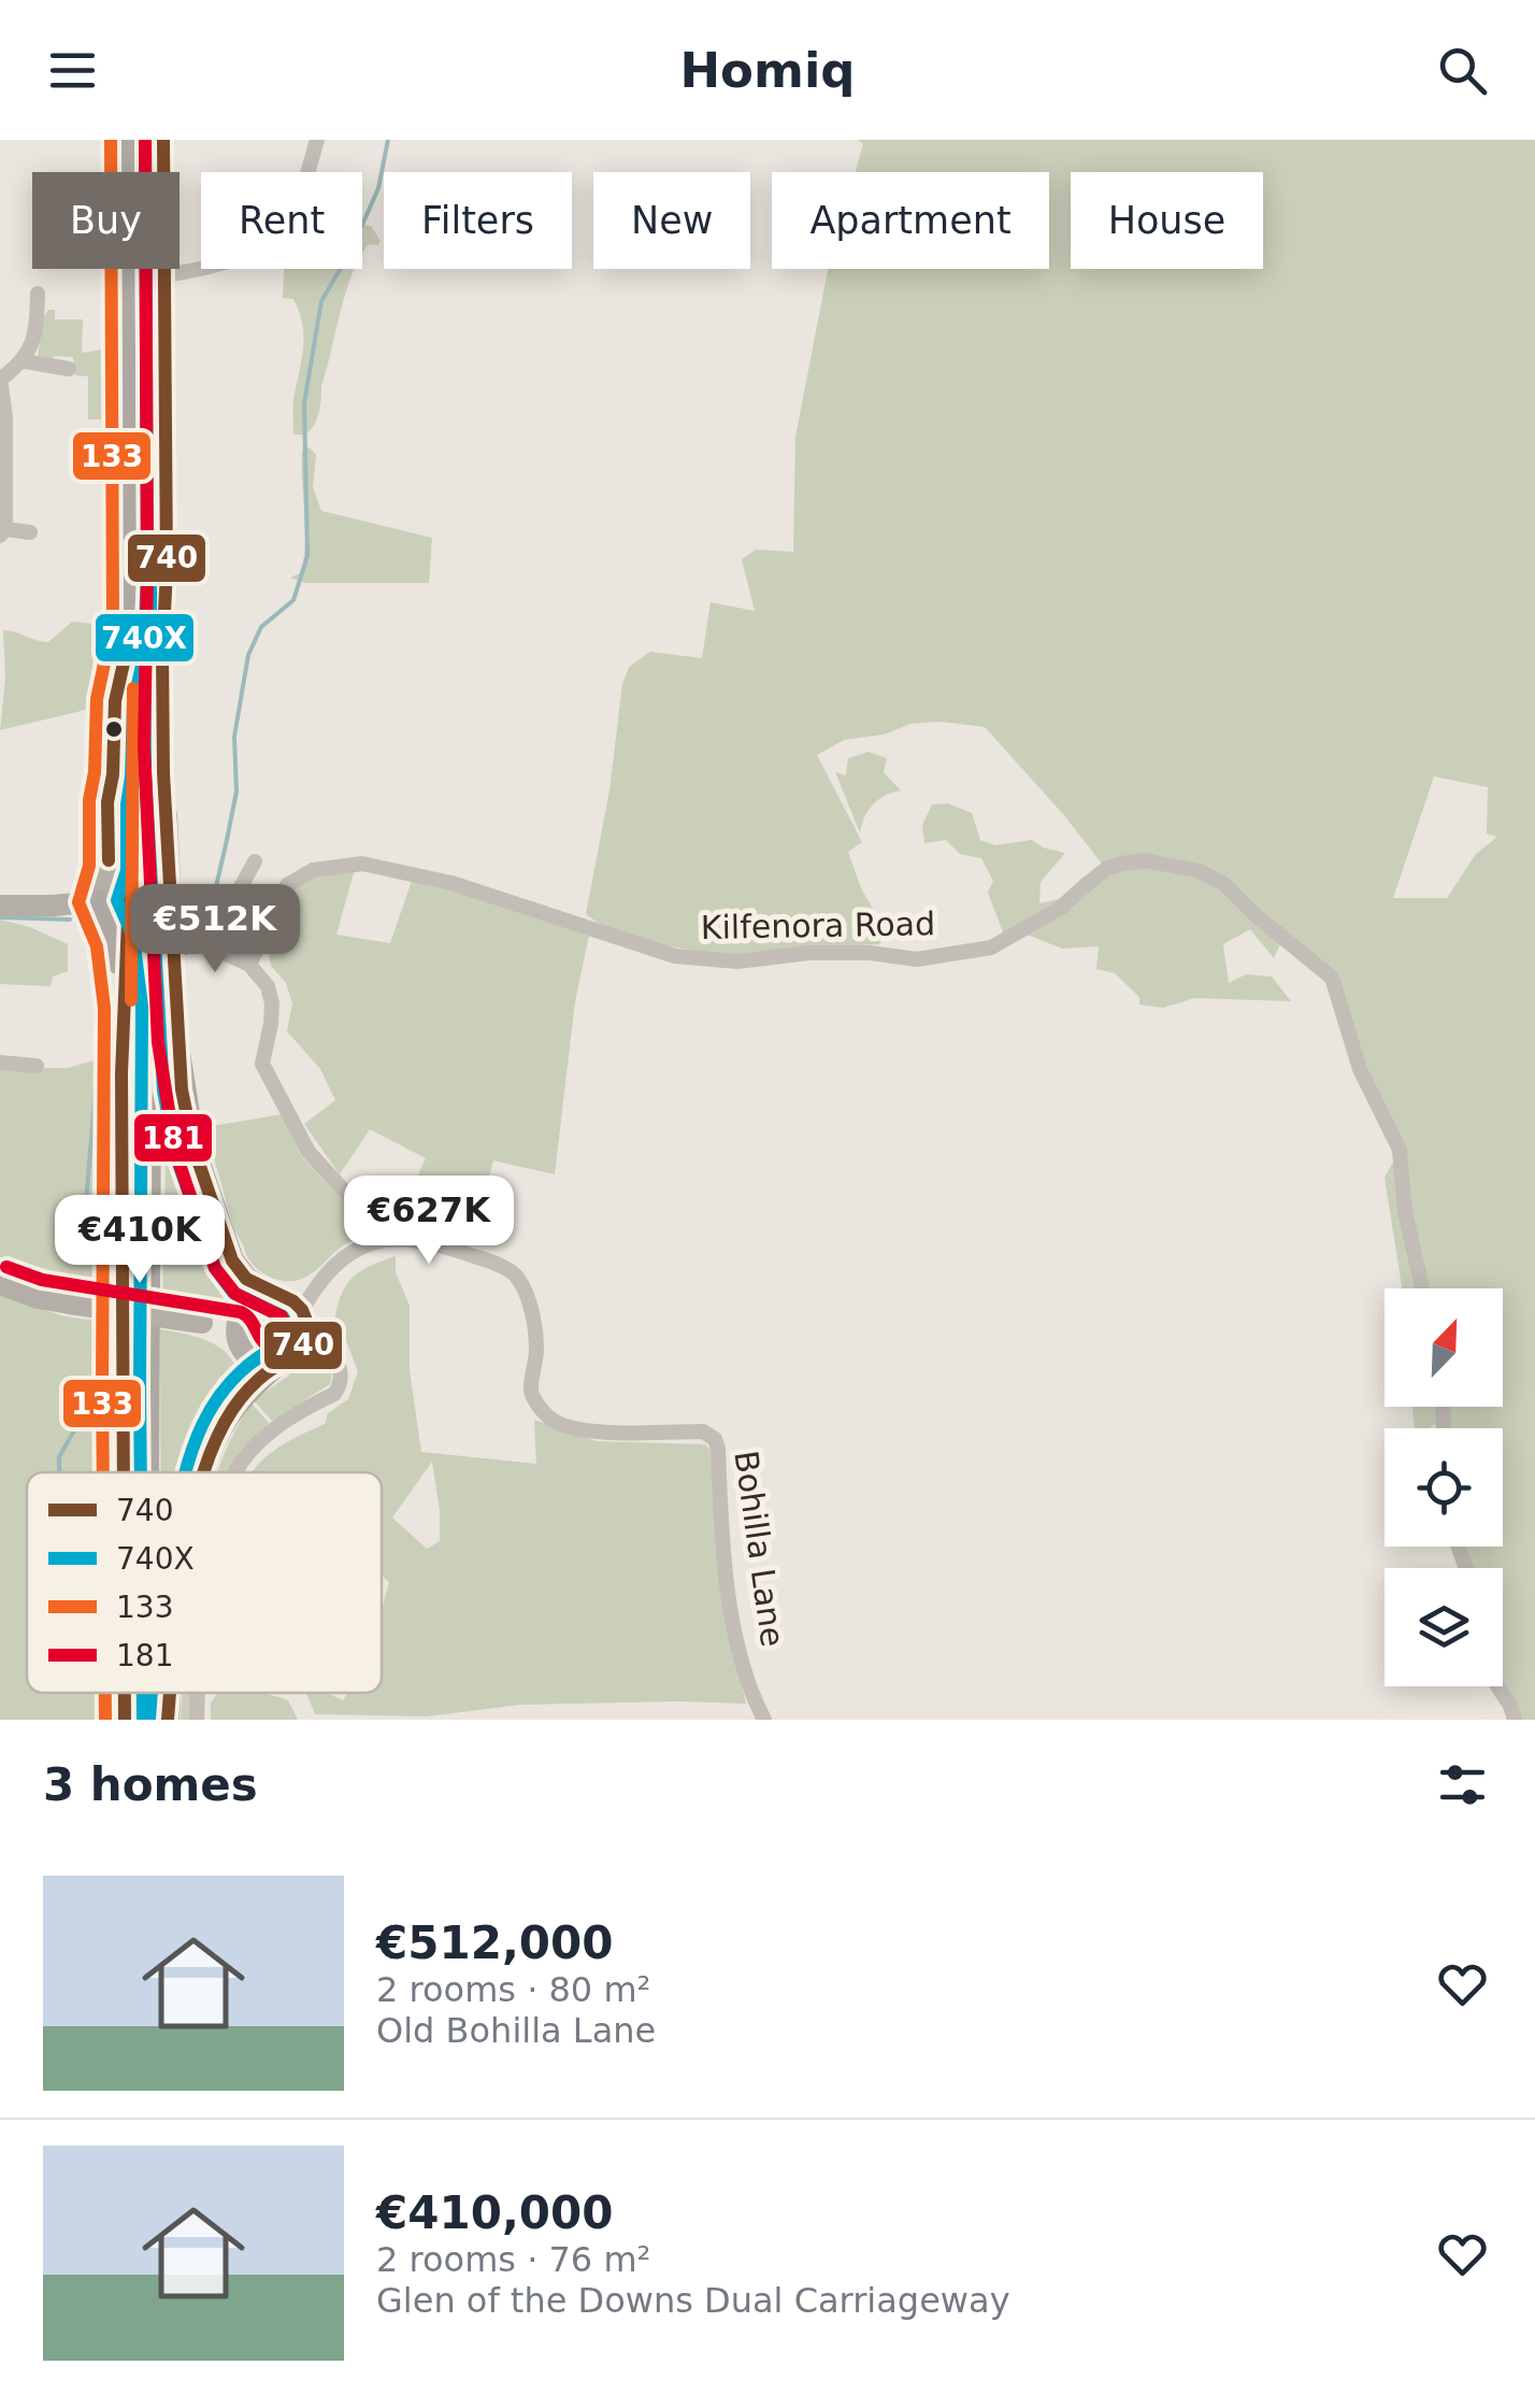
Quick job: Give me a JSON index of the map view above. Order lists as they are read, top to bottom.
{
  "streets": {
    "street": ["Kilfenora Road", "Bohilla Lane"]
  },
  "lines": [
    "transit line 740",
    "transit line 740X",
    "transit line 133",
    "transit line 181"
  ],
  "legend": [
    "740",
    "740X",
    "133",
    "181"
  ],
  "north": "top right",
  "page": {
    "header": "Homiq",
    "chip": [
      "Buy",
      "Rent",
      "Filters",
      "New",
      "Apartment",
      "House"
    ],
    "price": ["€512K", "€627K", "€410K"],
    "heading": "3 homes",
    "list": [
      {
        "name": "€512,000",
        "note": "2 rooms · 80 m² · Old Bohilla Lane"
      },
      {
        "name": "€410,000",
        "note": "2 rooms · 76 m² · Glen of the Downs Dual Carriageway"
      }
    ]
  }
}
